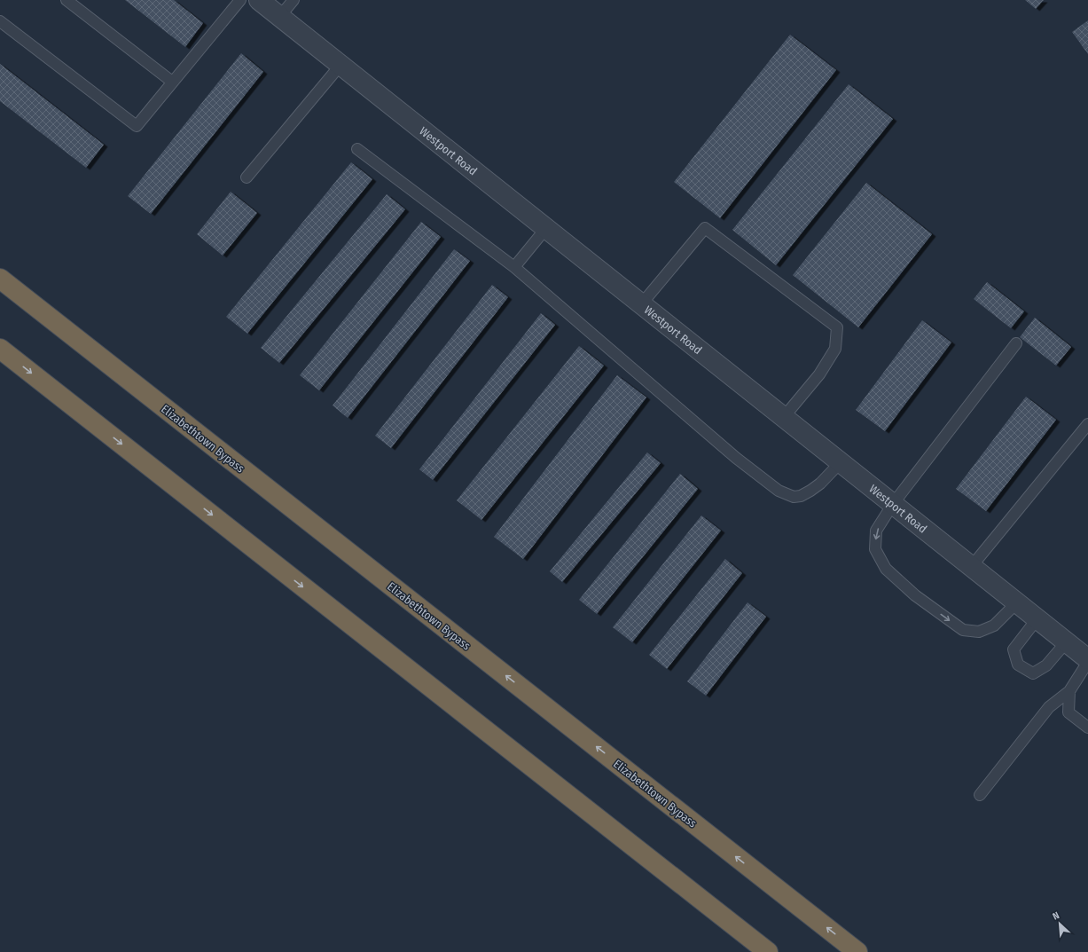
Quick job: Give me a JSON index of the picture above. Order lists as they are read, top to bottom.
{
  "streets": {
    "highway": ["Elizabethtown Bypass"],
    "street": ["Westport Road"]
  },
  "north": "top left"
}
